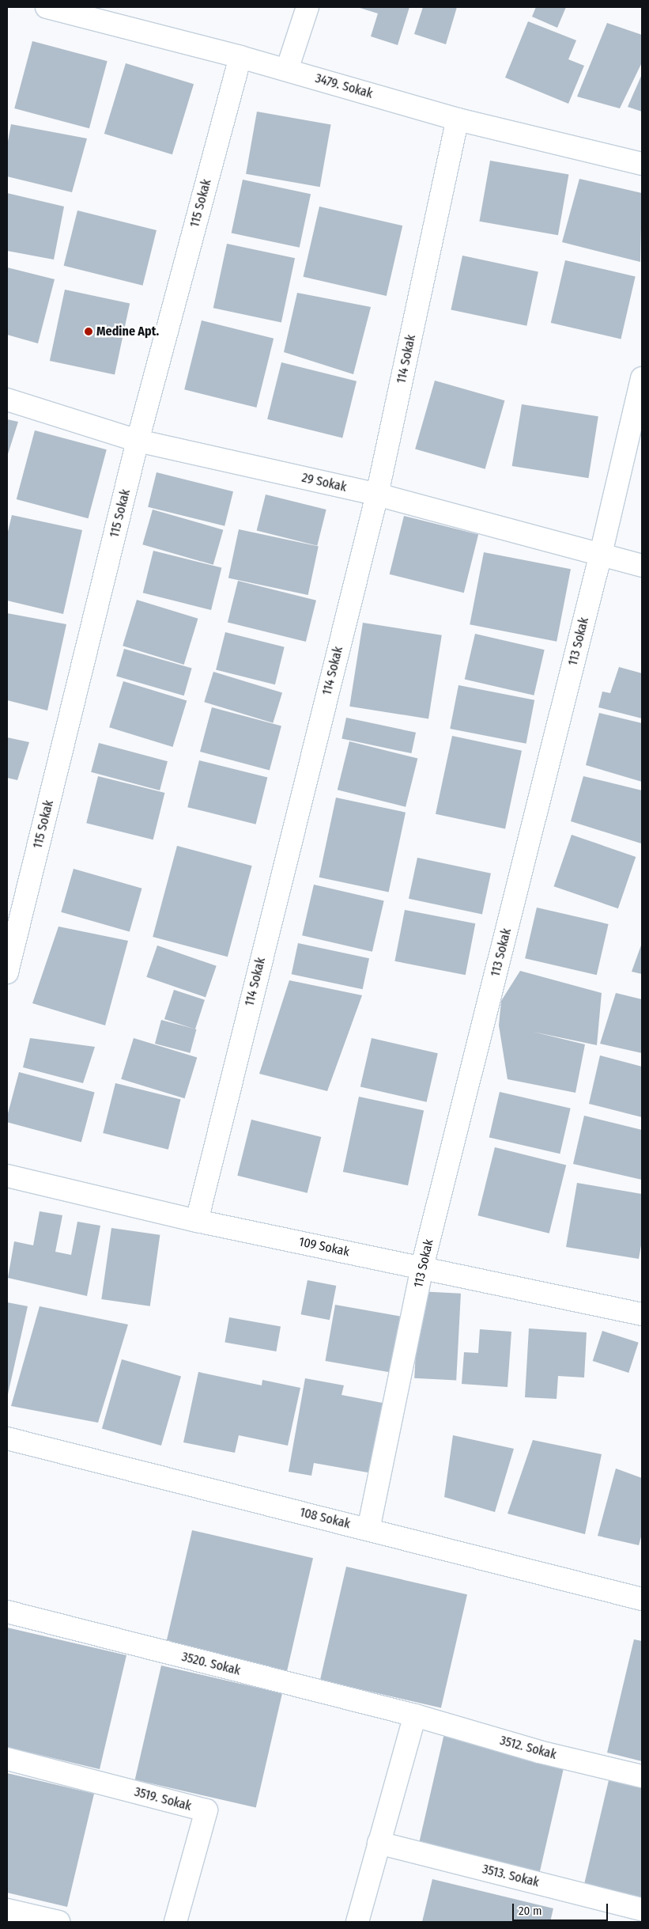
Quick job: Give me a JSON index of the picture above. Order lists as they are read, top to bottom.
{
  "streets": {
    "street": [
      "3479. Sokak",
      "115 Sokak",
      "114 Sokak",
      "29 Sokak",
      "113 Sokak",
      "109 Sokak",
      "108 Sokak",
      "3520. Sokak",
      "3512. Sokak",
      "3519. Sokak",
      "3513. Sokak"
    ]
  },
  "crossings": [
    ["3479. Sokak", "115 Sokak"],
    ["3479. Sokak", "114 Sokak"],
    ["115 Sokak", "29 Sokak"],
    ["114 Sokak", "29 Sokak"],
    ["114 Sokak", "109 Sokak"],
    ["29 Sokak", "113 Sokak"],
    ["113 Sokak", "109 Sokak"],
    ["113 Sokak", "108 Sokak"],
    ["3520. Sokak", "3512. Sokak"]
  ],
  "places": ["Medine Apt."],
  "scale_bar": "20 m"
}
